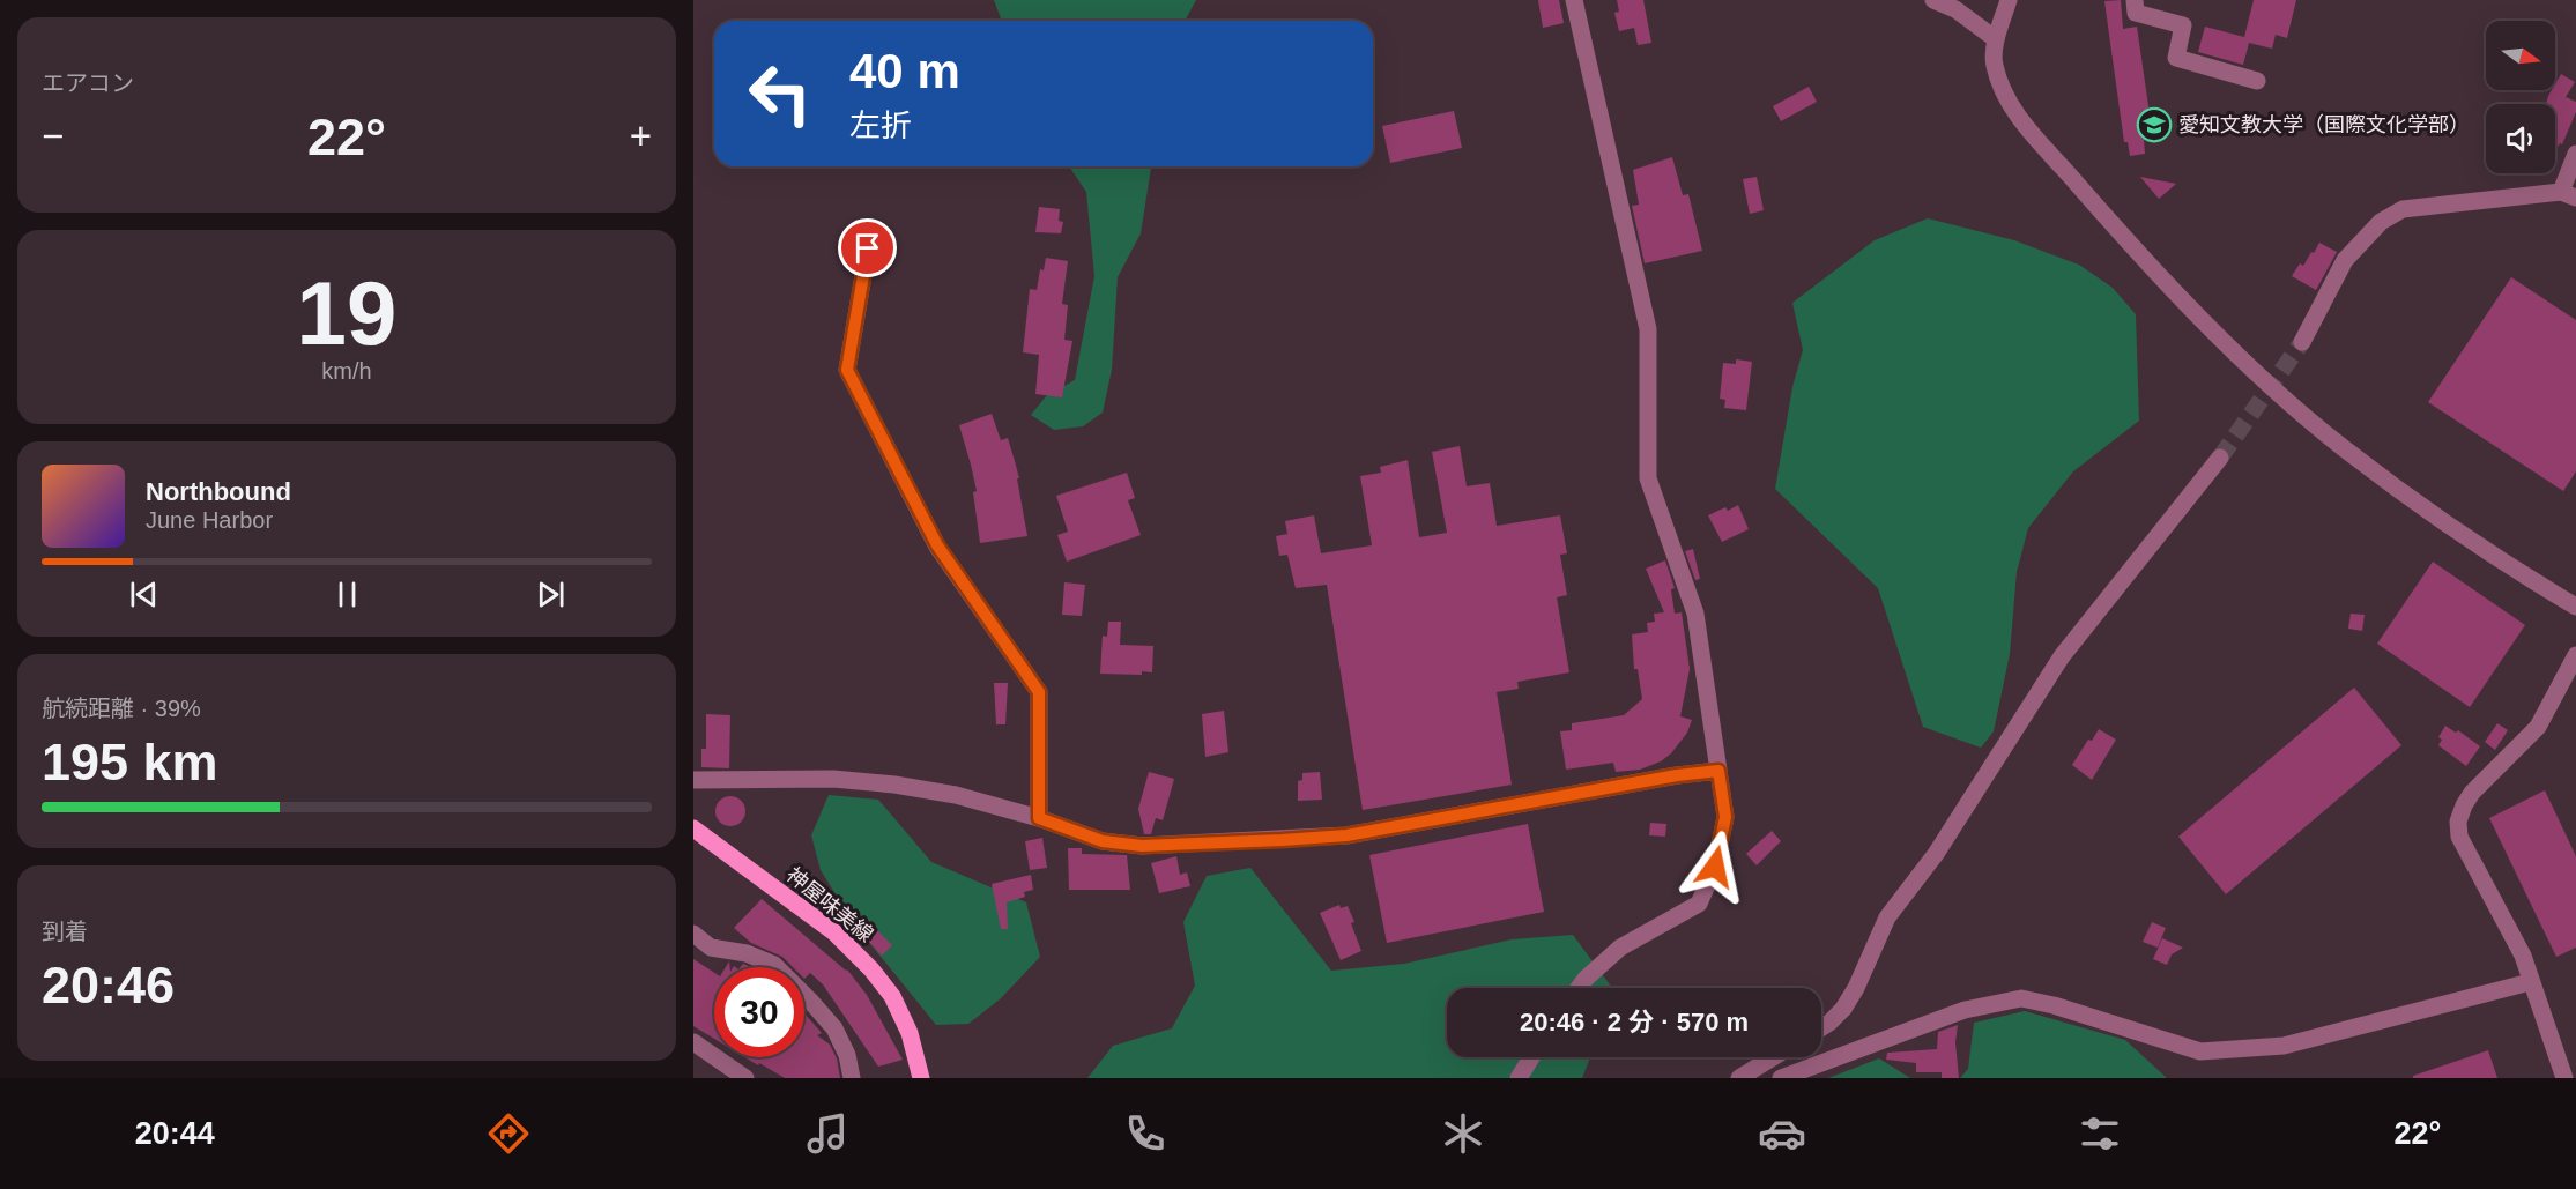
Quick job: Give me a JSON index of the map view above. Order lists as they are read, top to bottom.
{
  "streets": {
    "main road": ["神屋味美線"]
  },
  "places": {
    "school or university": ["愛知文教大学（国際文化学部）"]
  },
  "north": "right",
  "page": {
    "tile": [
      "エアコン",
      ["19", "km/h"],
      ["航続距離 · 39%", "195 km"],
      ["到着", "20:46"]
    ],
    "turn": ["40 m", "左折"],
    "heat": ["−", "22°", "+"],
    "song": ["Northbound", "June Harbor"],
    "limit": "30",
    "trip": "20:46 · 2 分 · 570 m",
    "tabs": ["20:44", "22°"]
  }
}
